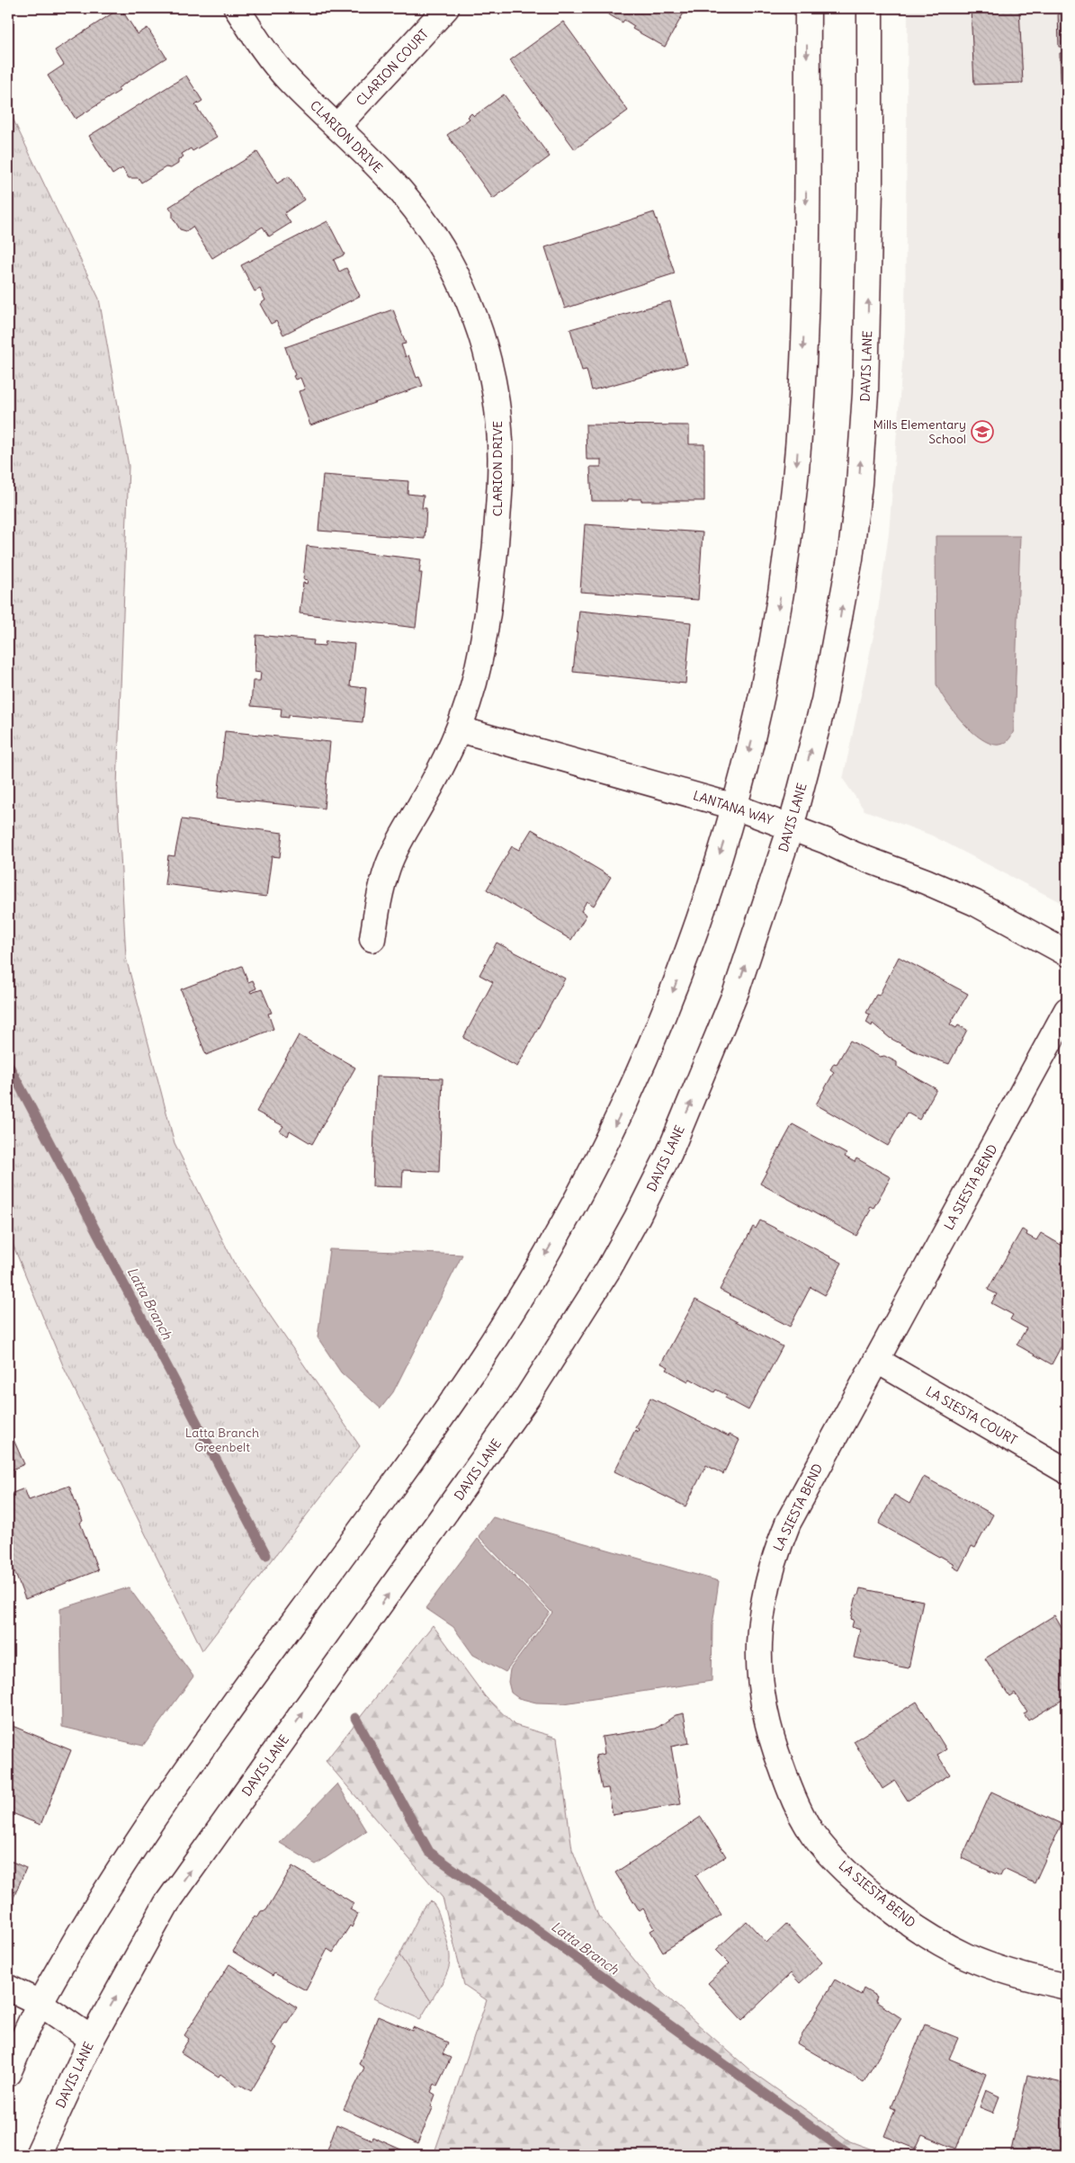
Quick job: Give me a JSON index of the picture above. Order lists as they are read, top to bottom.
{
  "streets": {
    "street": [
      "CLARION COURT",
      "CLARION DRIVE",
      "DAVIS LANE",
      "LANTANA WAY",
      "LA SIESTA BEND",
      "LA SIESTA COURT"
    ]
  },
  "crossings": [
    ["CLARION COURT", "CLARION DRIVE"],
    ["CLARION DRIVE", "LANTANA WAY"],
    ["DAVIS LANE", "LANTANA WAY"],
    ["LA SIESTA BEND", "LA SIESTA COURT"]
  ],
  "water": ["Latta Branch"],
  "parks": ["Latta Branch Greenbelt"],
  "places": {
    "school or university": ["Mills Elementary School"]
  }
}
